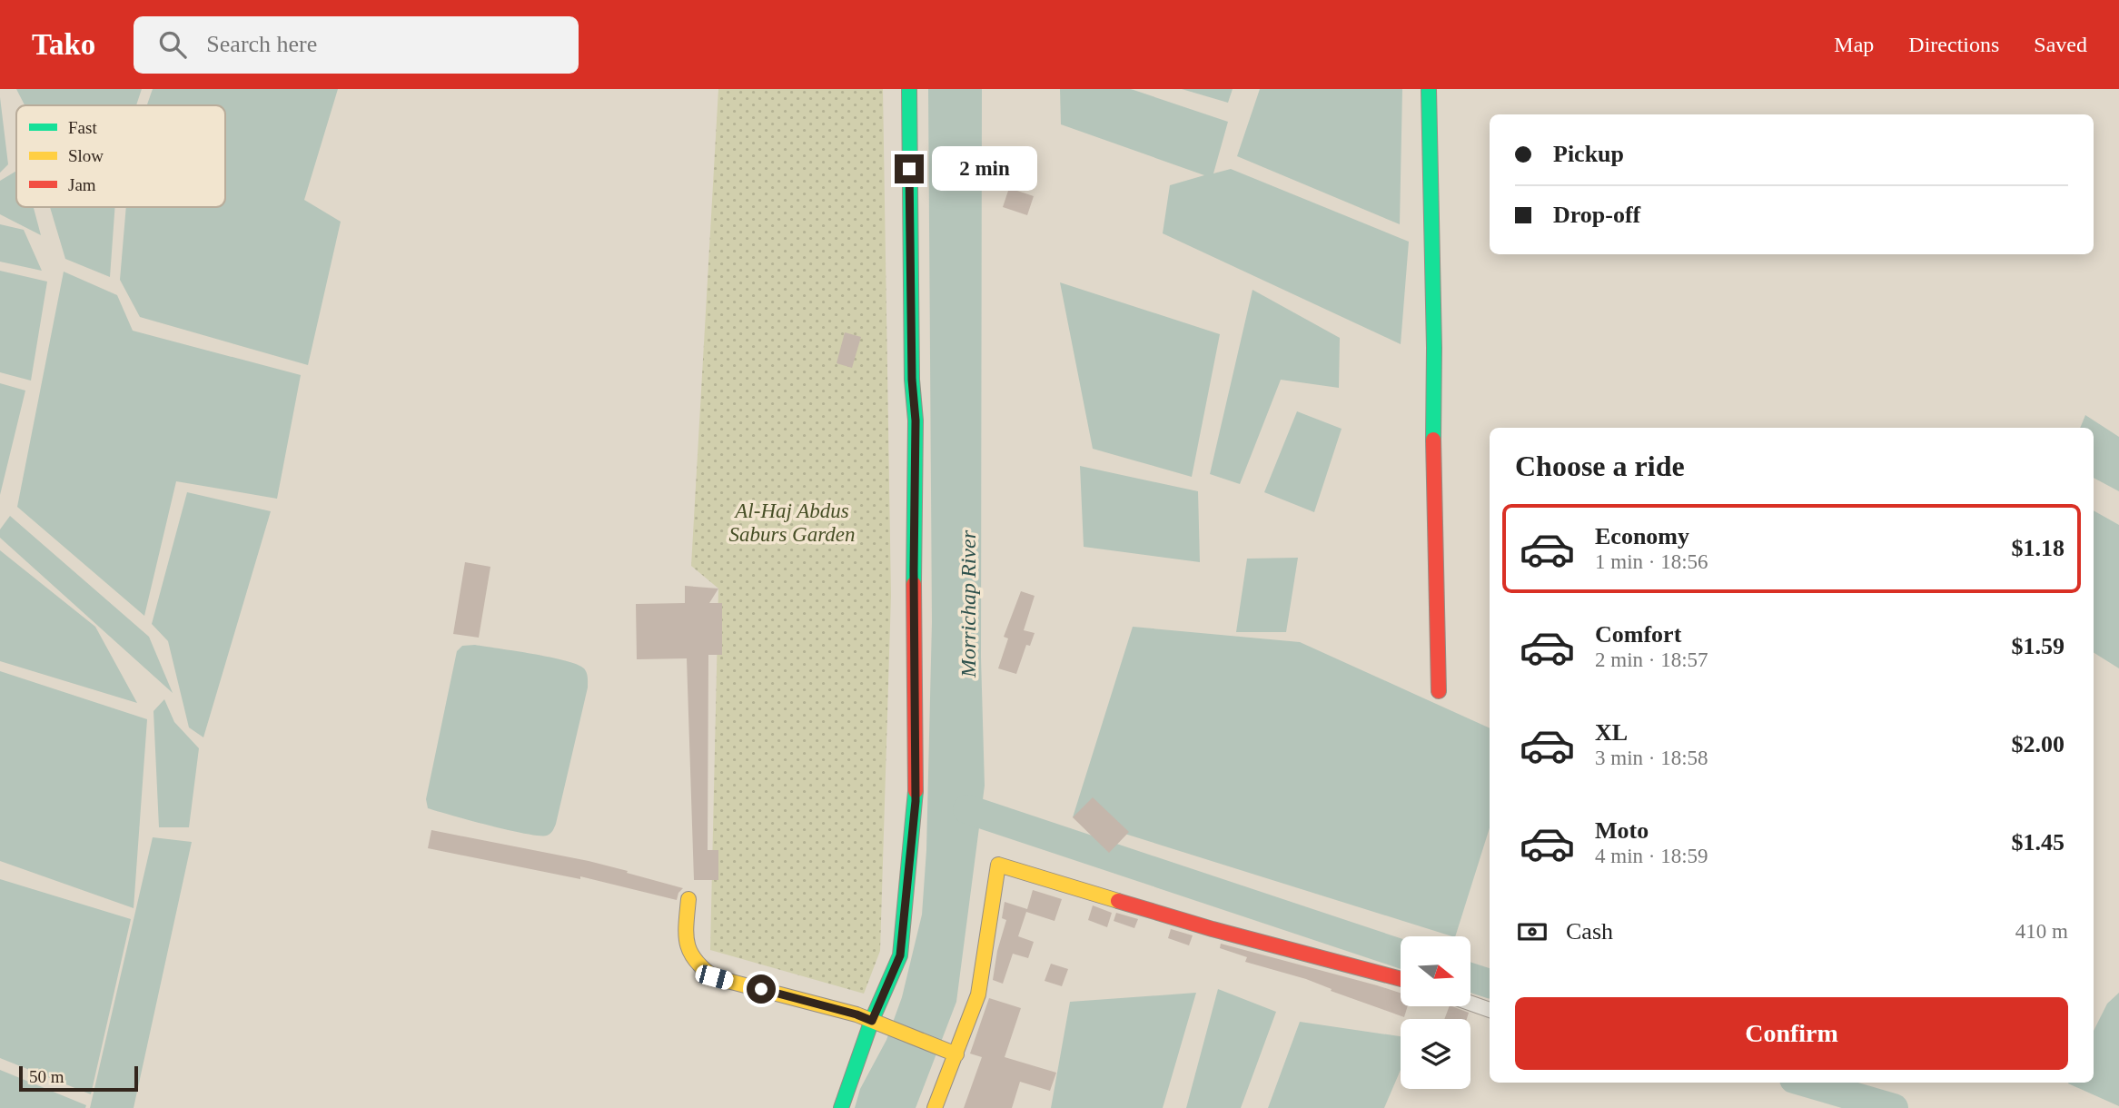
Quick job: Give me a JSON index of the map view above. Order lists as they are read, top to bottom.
{
  "water": ["Morrichap River"],
  "parks": ["Al-Haj Abdus Saburs Garden"],
  "legend": ["Fast", "Slow", "Jam"],
  "scale_bar": "50 m",
  "north": "right",
  "page": {
    "header": "Tako",
    "search": "Search here",
    "nav": ["Map", "Directions", "Saved"],
    "banner": ["Pickup", "Drop-off"],
    "bubble": "2 min",
    "heading": "Choose a ride",
    "list": [
      {
        "name": "Economy",
        "note": "1 min · 18:56",
        "value": "$1.18"
      },
      {
        "name": "Comfort",
        "note": "2 min · 18:57",
        "value": "$1.59"
      },
      {
        "name": "XL",
        "note": "3 min · 18:58",
        "value": "$2.00"
      },
      {
        "name": "Moto",
        "note": "4 min · 18:59",
        "value": "$1.45"
      }
    ],
    "pay": ["Cash", "410 m"],
    "buttons": "Confirm",
    "scale": "50 m"
  }
}
